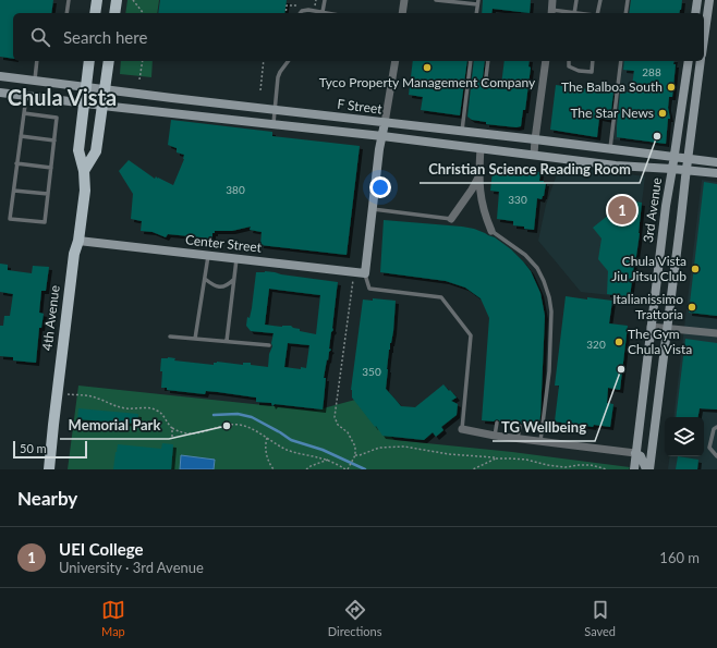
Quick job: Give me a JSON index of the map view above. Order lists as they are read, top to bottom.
{
  "streets": {
    "main road": [
      "F Street",
      "3rd Avenue",
      "Center Street",
      "4th Avenue"
    ]
  },
  "crossings": [
    ["F Street", "3rd Avenue"],
    ["F Street", "4th Avenue"],
    ["Center Street", "4th Avenue"]
  ],
  "districts": ["Chula Vista"],
  "places": [
    "Tyco Property Management Company",
    "The Balboa South",
    "The Star News",
    "Christian Science Reading Room",
    "Chula Vista Jiu Jitsu Club",
    "Italianissimo Trattoria",
    "The Gym Chula Vista",
    "TG Wellbeing",
    "Memorial Park"
  ],
  "house_numbers": [
    "288",
    "380",
    "330",
    "320",
    "350"
  ],
  "scale_bar": "50 m",
  "page": {
    "search": "Search here",
    "pins": "1",
    "scale": "50 m",
    "heading": "Nearby",
    "list": [
      {
        "mark": "1",
        "name": "UEI College",
        "note": "University · 3rd Avenue",
        "value": "160 m"
      }
    ],
    "nav": ["Map", "Directions", "Saved"]
  }
}
